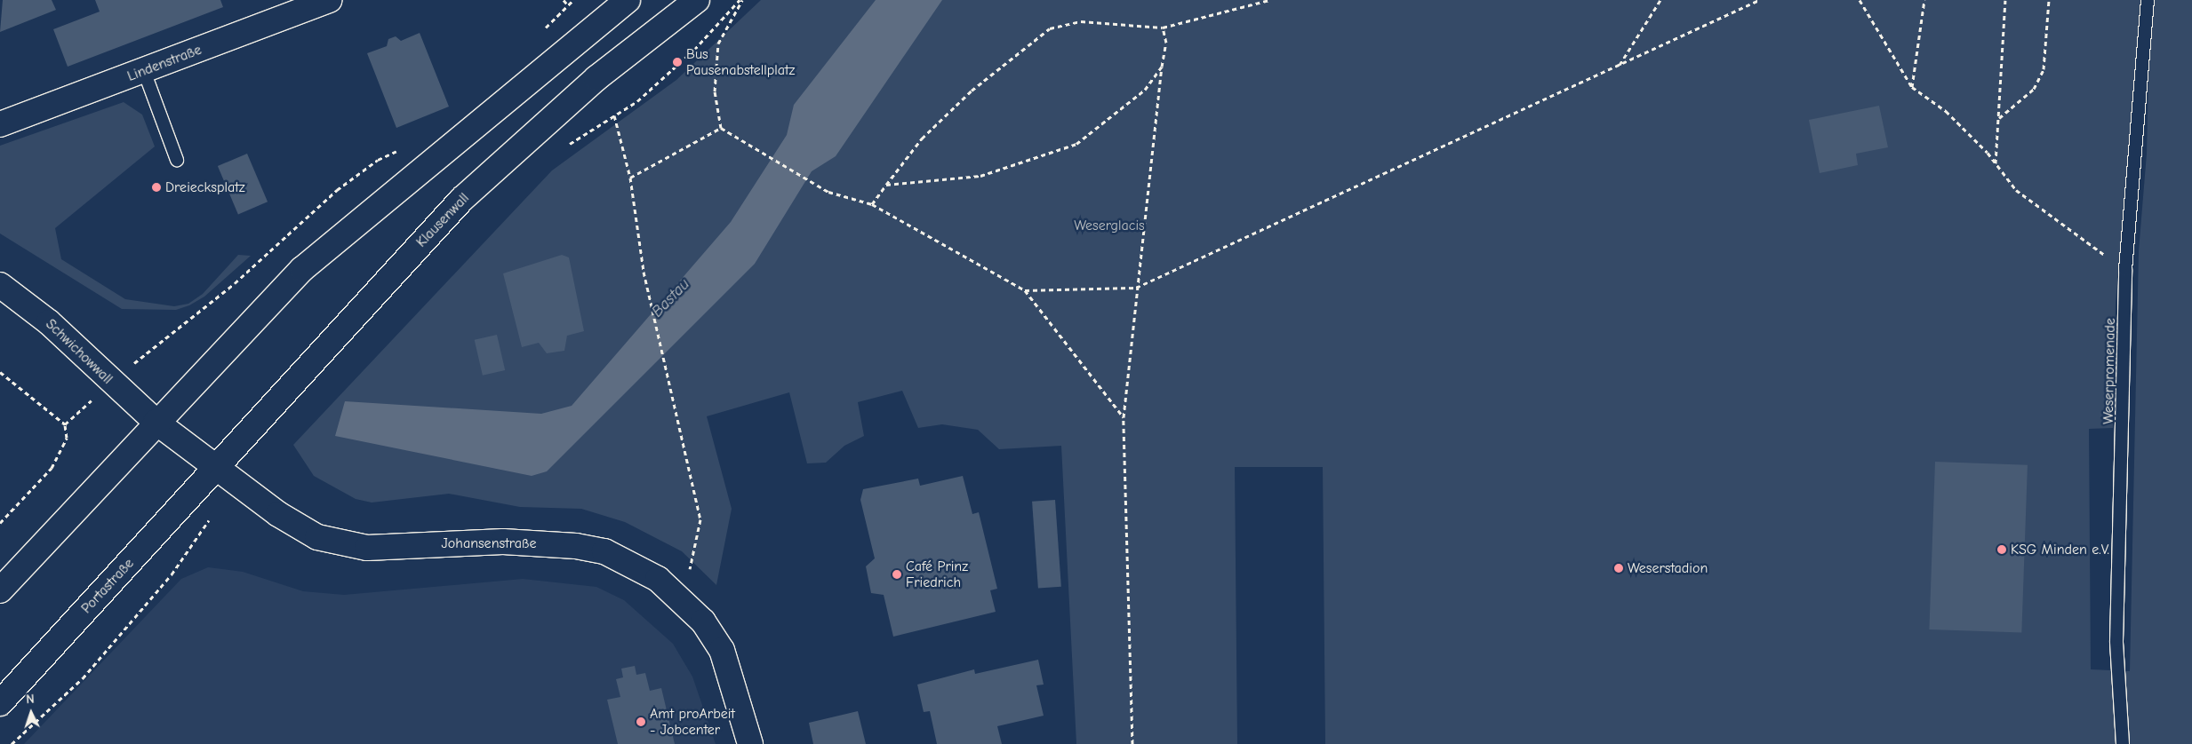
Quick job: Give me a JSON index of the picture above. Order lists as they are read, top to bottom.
{
  "streets": {
    "main road": [
      "Lindenstraße",
      "Klausenwall",
      "Schwichowwall",
      "Johansenstraße",
      "Portastraße"
    ],
    "lane": ["Weserpromenade"]
  },
  "crossings": [
    ["Klausenwall", "Johansenstraße"],
    ["Klausenwall", "Portastraße"],
    ["Schwichowwall", "Johansenstraße"],
    ["Johansenstraße", "Portastraße"]
  ],
  "water": ["Bastau"],
  "parks": ["Weserglacis"],
  "places": [
    "Bus Pausenabstellplatz",
    "Dreiecksplatz",
    "KSG Minden e.V.",
    "Weserstadion",
    "Café Prinz Friedrich",
    "Amt proArbeit - Jobcenter"
  ],
  "north": "top"
}
